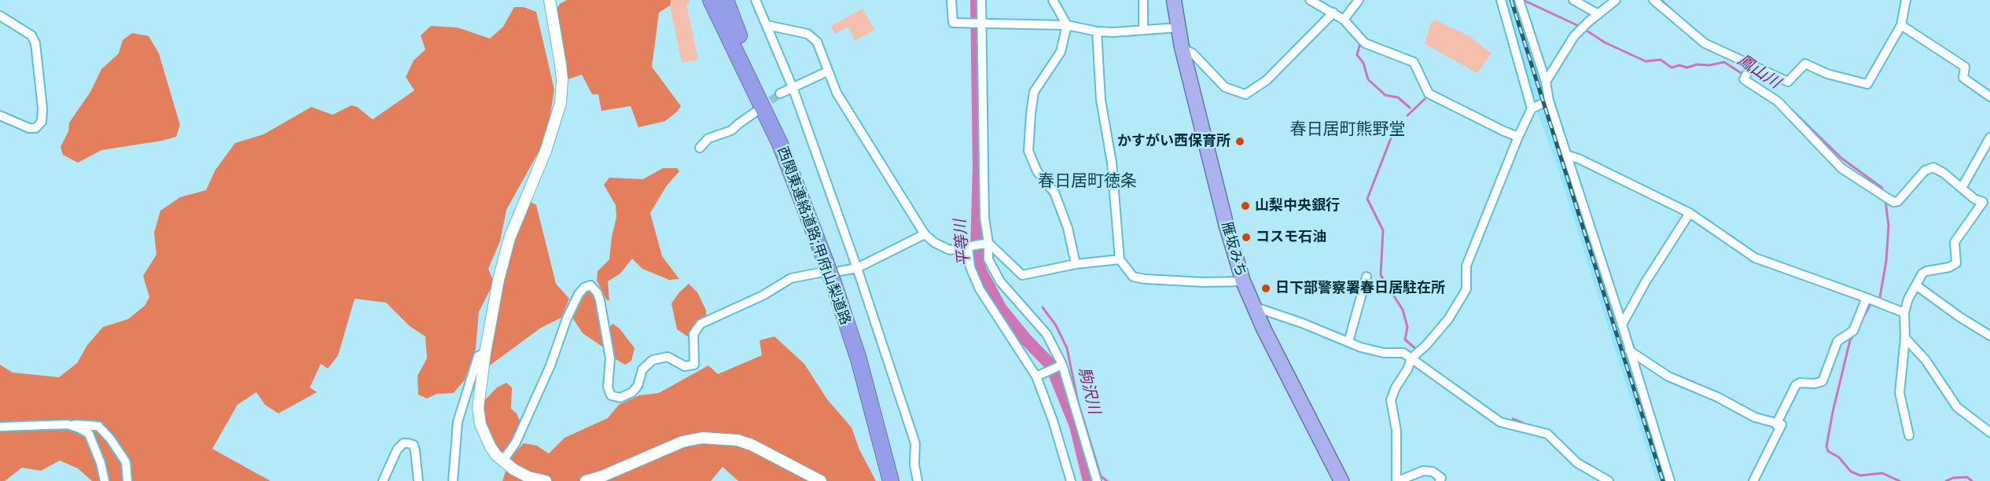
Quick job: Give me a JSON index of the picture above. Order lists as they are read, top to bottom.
{
  "streets": {
    "highway": ["西関東連絡道路;甲府山梨道路", "雁坂みち"]
  },
  "districts": ["春日居町熊野堂", "春日居町徳条"],
  "water": ["鳳山川", "平等川", "駒沢川"],
  "places": [
    "かすがい西保育所",
    "山梨中央銀行",
    "コスモ石油",
    "日下部警察署春日居駐在所"
  ]
}
